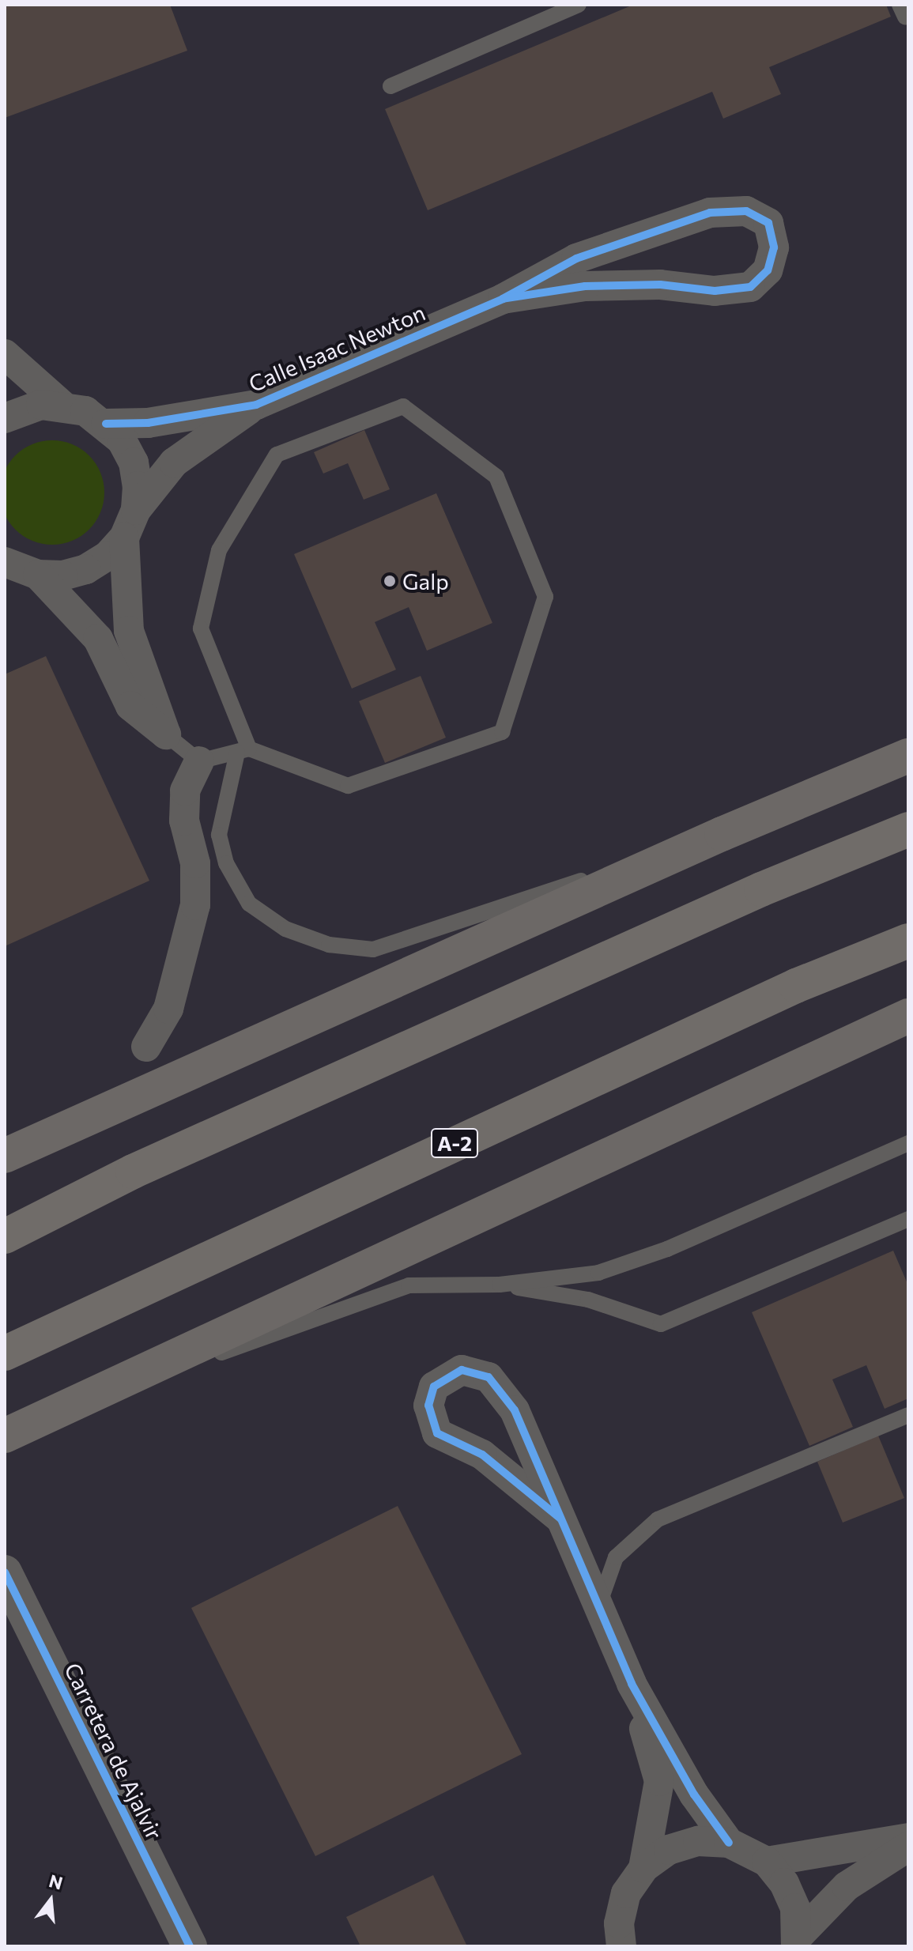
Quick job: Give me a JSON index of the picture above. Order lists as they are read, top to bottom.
{
  "streets": {
    "highway": ["A-2"],
    "street": ["Calle Isaac Newton", "Carretera de Ajalvir"]
  },
  "places": ["Galp"],
  "north": "top"
}
